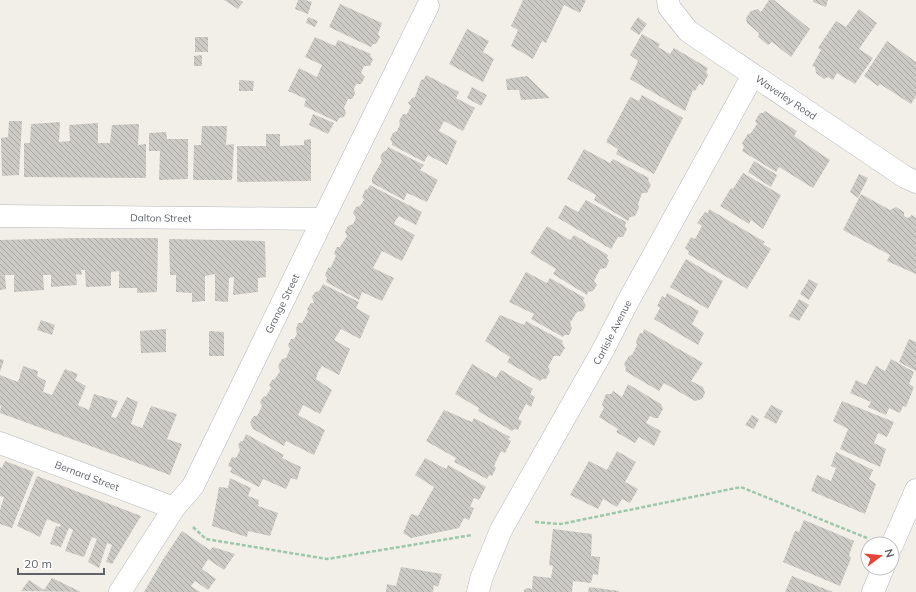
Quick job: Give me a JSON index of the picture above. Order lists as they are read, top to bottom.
{
  "streets": {
    "street": [
      "Waverley Road",
      "Dalton Street",
      "Grange Street",
      "Carlisle Avenue",
      "Bernard Street"
    ]
  },
  "crossings": [
    ["Waverley Road", "Carlisle Avenue"],
    ["Dalton Street", "Grange Street"],
    ["Grange Street", "Bernard Street"]
  ],
  "scale_bar": "20 m",
  "north": "right"
}
